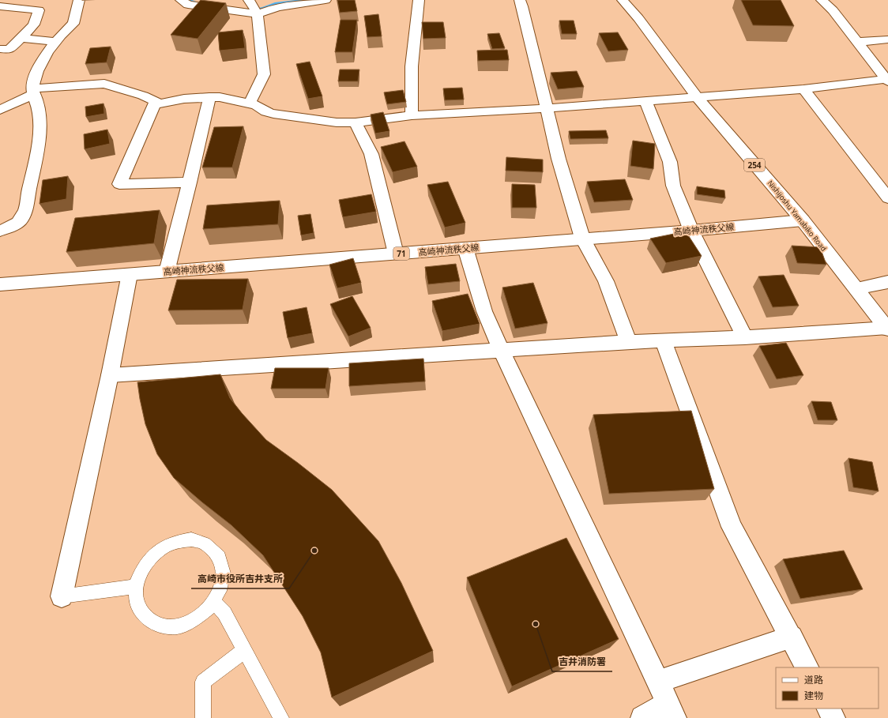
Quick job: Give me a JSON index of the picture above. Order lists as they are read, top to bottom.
{
  "streets": {
    "main road": [
      "254",
      "Nishijoshu Yamabiko Road",
      "高崎神流秩父線",
      "71"
    ]
  },
  "crossings": [
    ["Nishijoshu Yamabiko Road", "高崎神流秩父線"]
  ],
  "places": ["高崎市役所吉井支所", "吉井消防署"],
  "legend": ["道路", "建物"]
}
